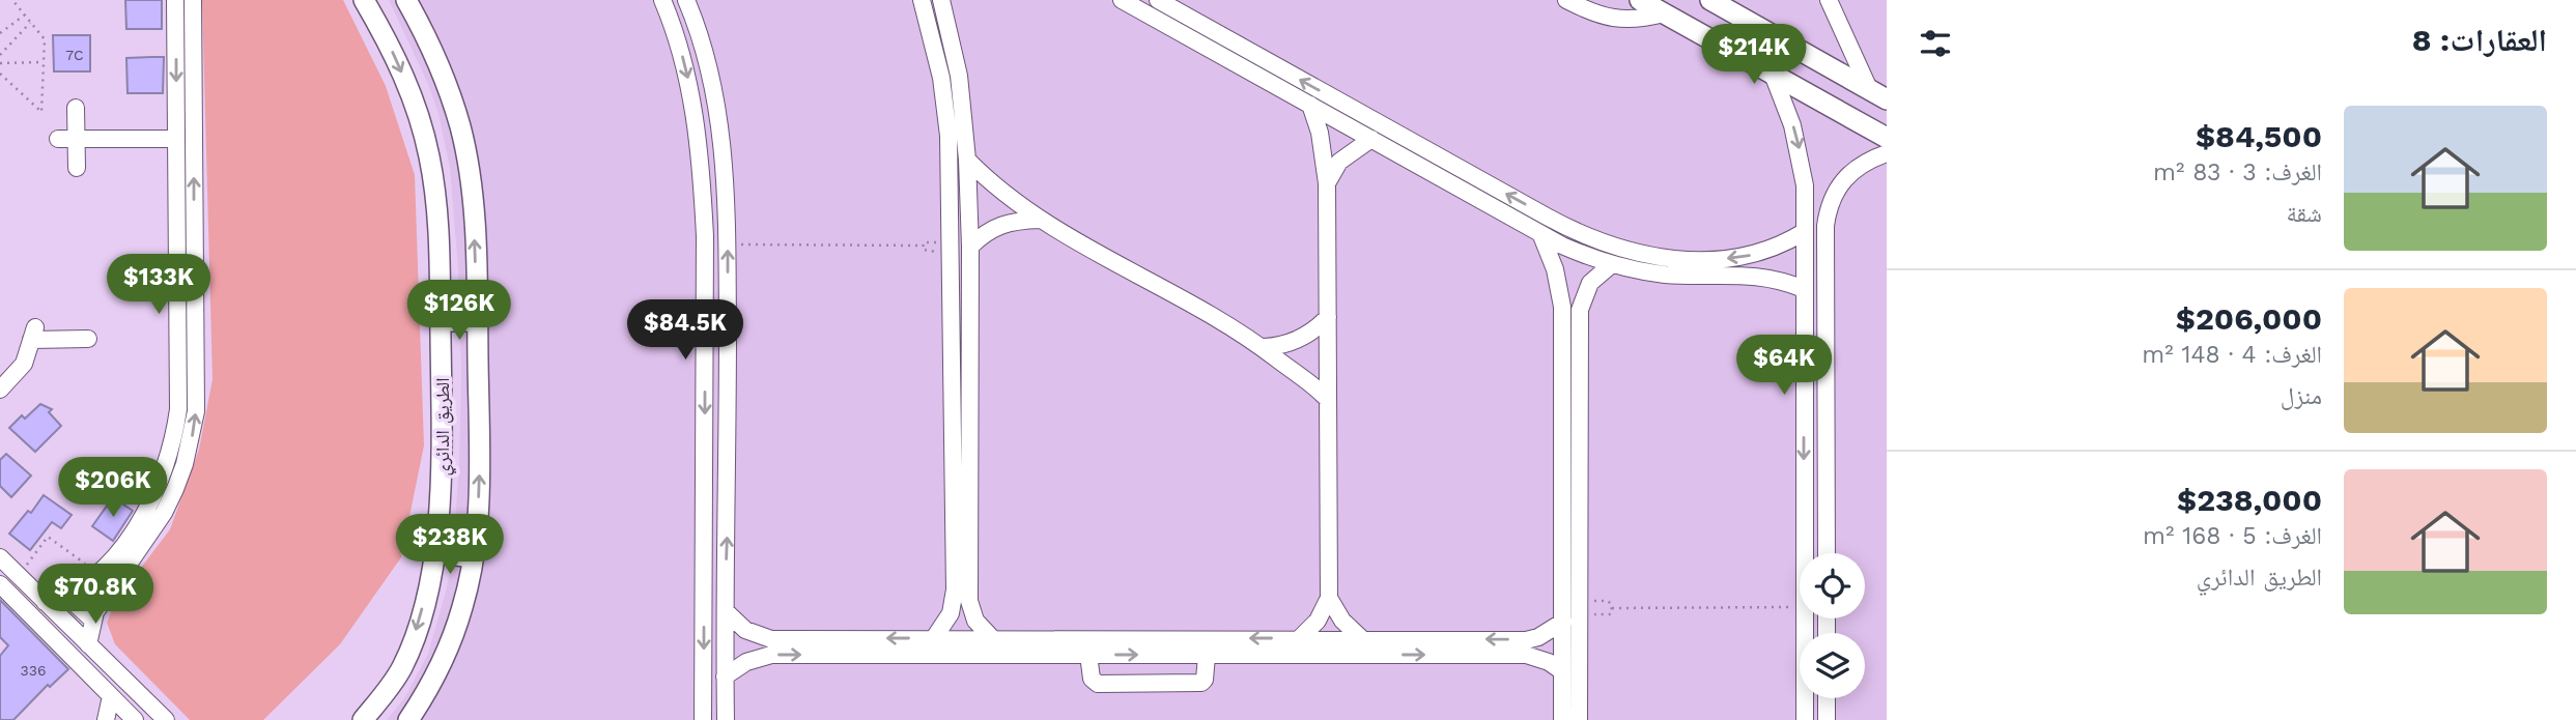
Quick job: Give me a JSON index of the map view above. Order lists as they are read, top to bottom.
{
  "streets": {
    "main road": ["الطريق الدائري"]
  },
  "house_numbers": ["7C", "336"],
  "page": {
    "heading": "العقارات: 8",
    "price": [
      "$214K",
      "$133K",
      "$126K",
      "$84.5K",
      "$64K",
      "$206K",
      "$238K",
      "$70.8K"
    ],
    "list": [
      {
        "name": "$84,500",
        "note": "الغرف: 3 · 83 m² · شقة"
      },
      {
        "name": "$206,000",
        "note": "الغرف: 4 · 148 m² · منزل"
      },
      {
        "name": "$238,000",
        "note": "الغرف: 5 · 168 m² · الطريق الدائري"
      }
    ]
  }
}
